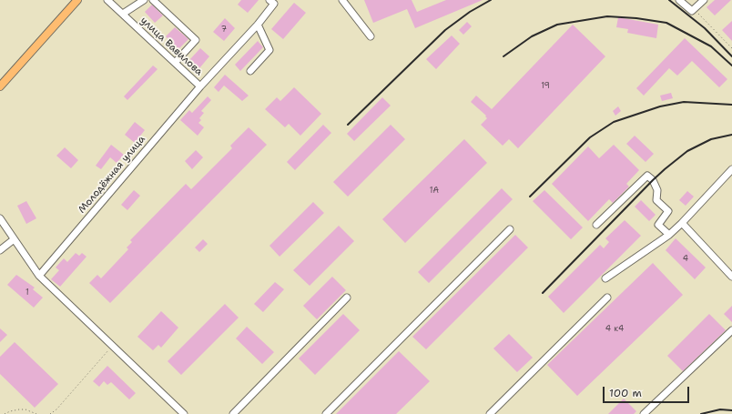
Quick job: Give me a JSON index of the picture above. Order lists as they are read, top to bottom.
{
  "streets": {
    "street": ["улица Вавилова", "Молодёжная улица"]
  },
  "crossings": [
    ["улица Вавилова", "Молодёжная улица"]
  ],
  "house_numbers": [
    "7",
    "19",
    "1А",
    "4",
    "1",
    "4 к4"
  ],
  "scale_bar": "100 m"
}
